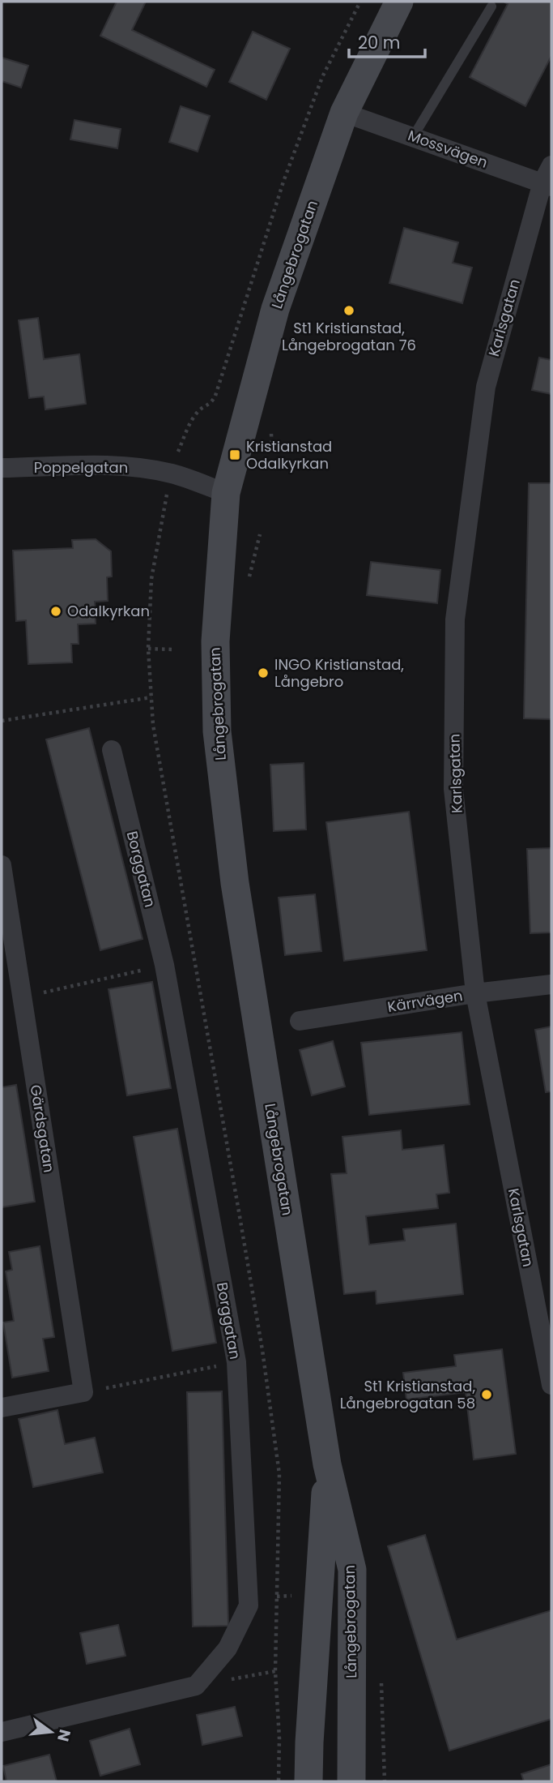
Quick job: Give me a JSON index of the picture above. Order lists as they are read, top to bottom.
{
  "streets": {
    "main road": ["Långebrogatan"],
    "street": [
      "Mossvägen",
      "Karlsgatan",
      "Poppelgatan",
      "Borggatan",
      "Kärrvägen",
      "Gärdsgatan"
    ]
  },
  "crossings": [
    ["Mossvägen", "Långebrogatan"],
    ["Mossvägen", "Karlsgatan"],
    ["Långebrogatan", "Poppelgatan"],
    ["Karlsgatan", "Kärrvägen"]
  ],
  "places": {
    "other": [
      "St1 Kristianstad, Långebrogatan 76",
      "Odalkyrkan",
      "INGO Kristianstad, Långebro",
      "St1 Kristianstad, Långebrogatan 58"
    ],
    "transit": ["Kristianstad Odalkyrkan"]
  },
  "scale_bar": "20 m",
  "north": "right"
}
